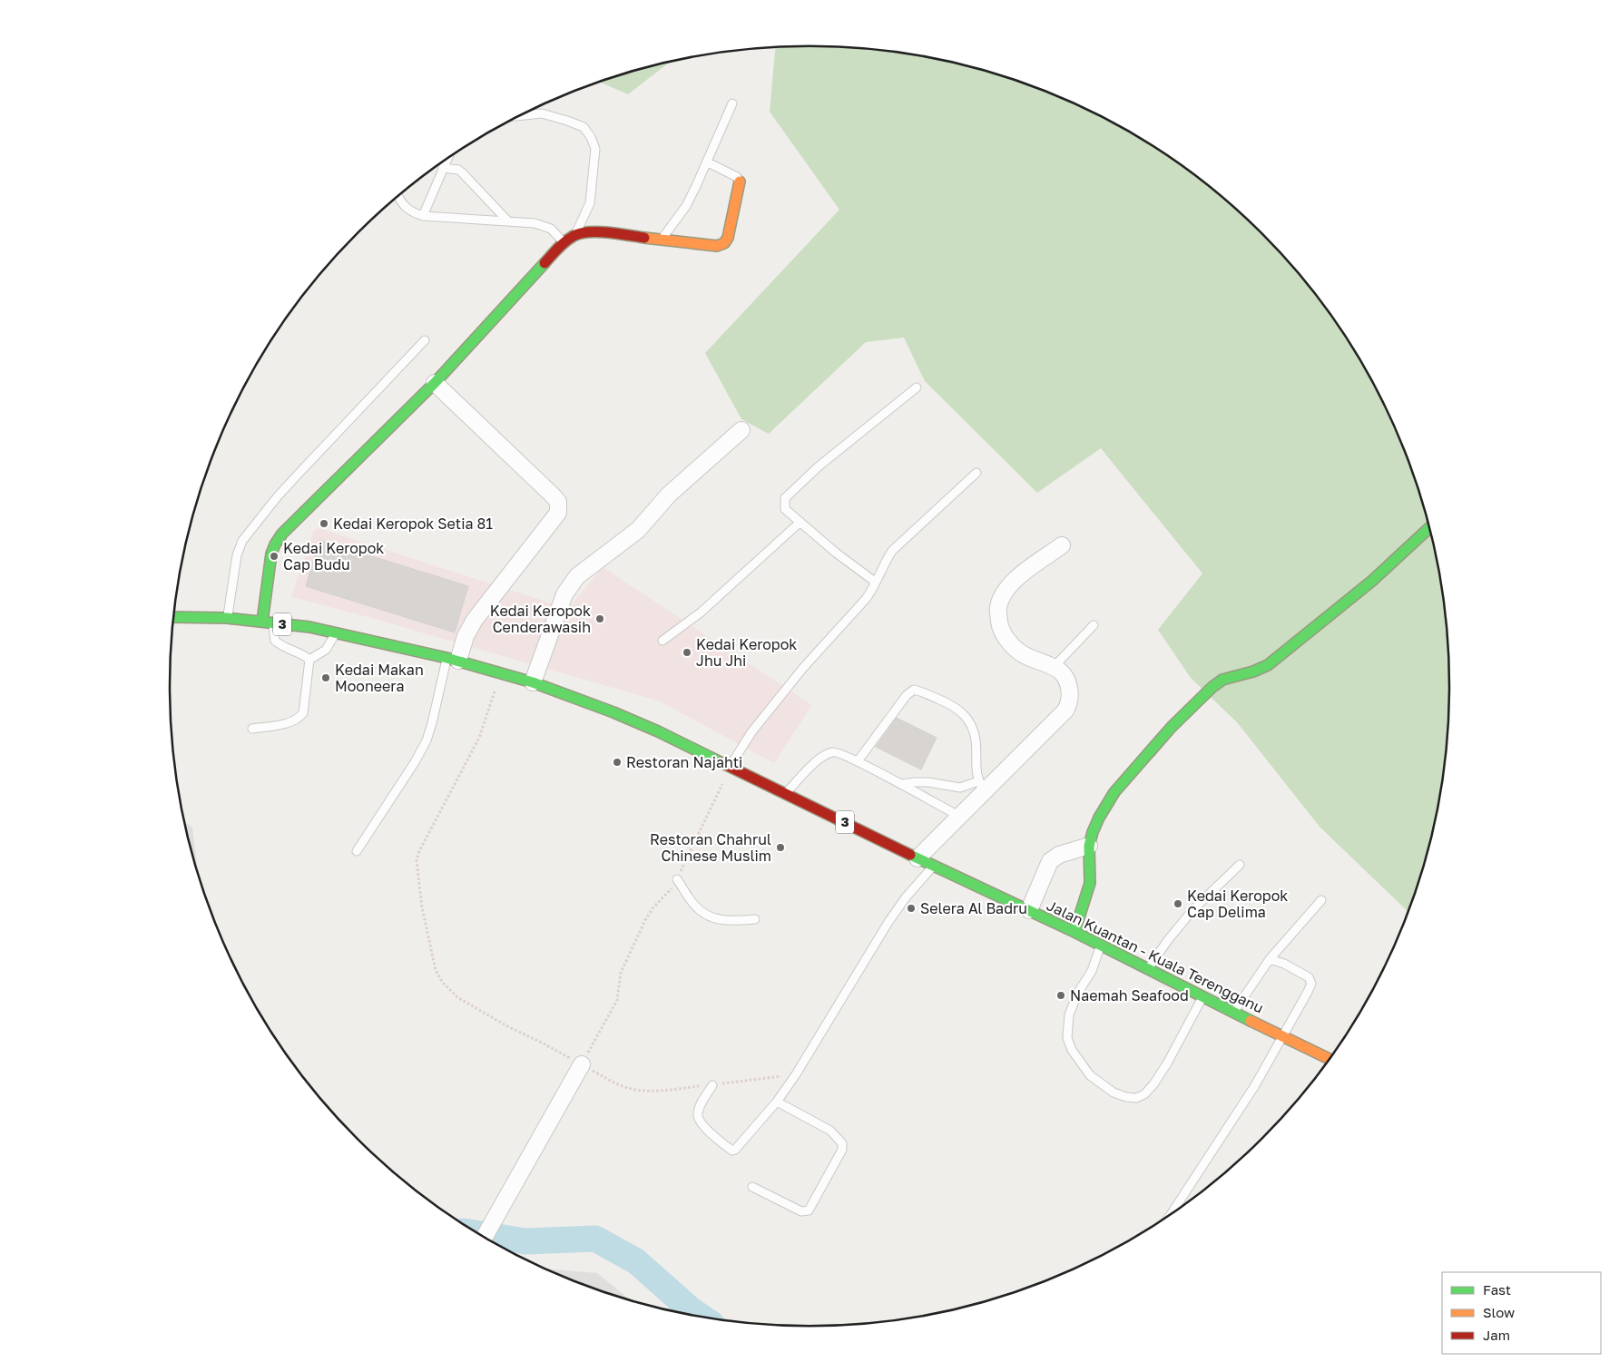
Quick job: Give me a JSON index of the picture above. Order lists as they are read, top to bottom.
{
  "streets": {
    "main road": ["3", "Jalan Kuantan - Kuala Terengganu"]
  },
  "places": [
    "Kedai Keropok Setia 81",
    "Kedai Keropok Cap Budu",
    "Kedai Keropok Cenderawasih",
    "Kedai Keropok Jhu Jhi",
    "Kedai Makan Mooneera",
    "Restoran Najahti",
    "Restoran Chahrul Chinese Muslim",
    "Kedai Keropok Cap Delima",
    "Selera Al Badru",
    "Naemah Seafood"
  ],
  "legend": ["Fast", "Slow", "Jam"]
}
